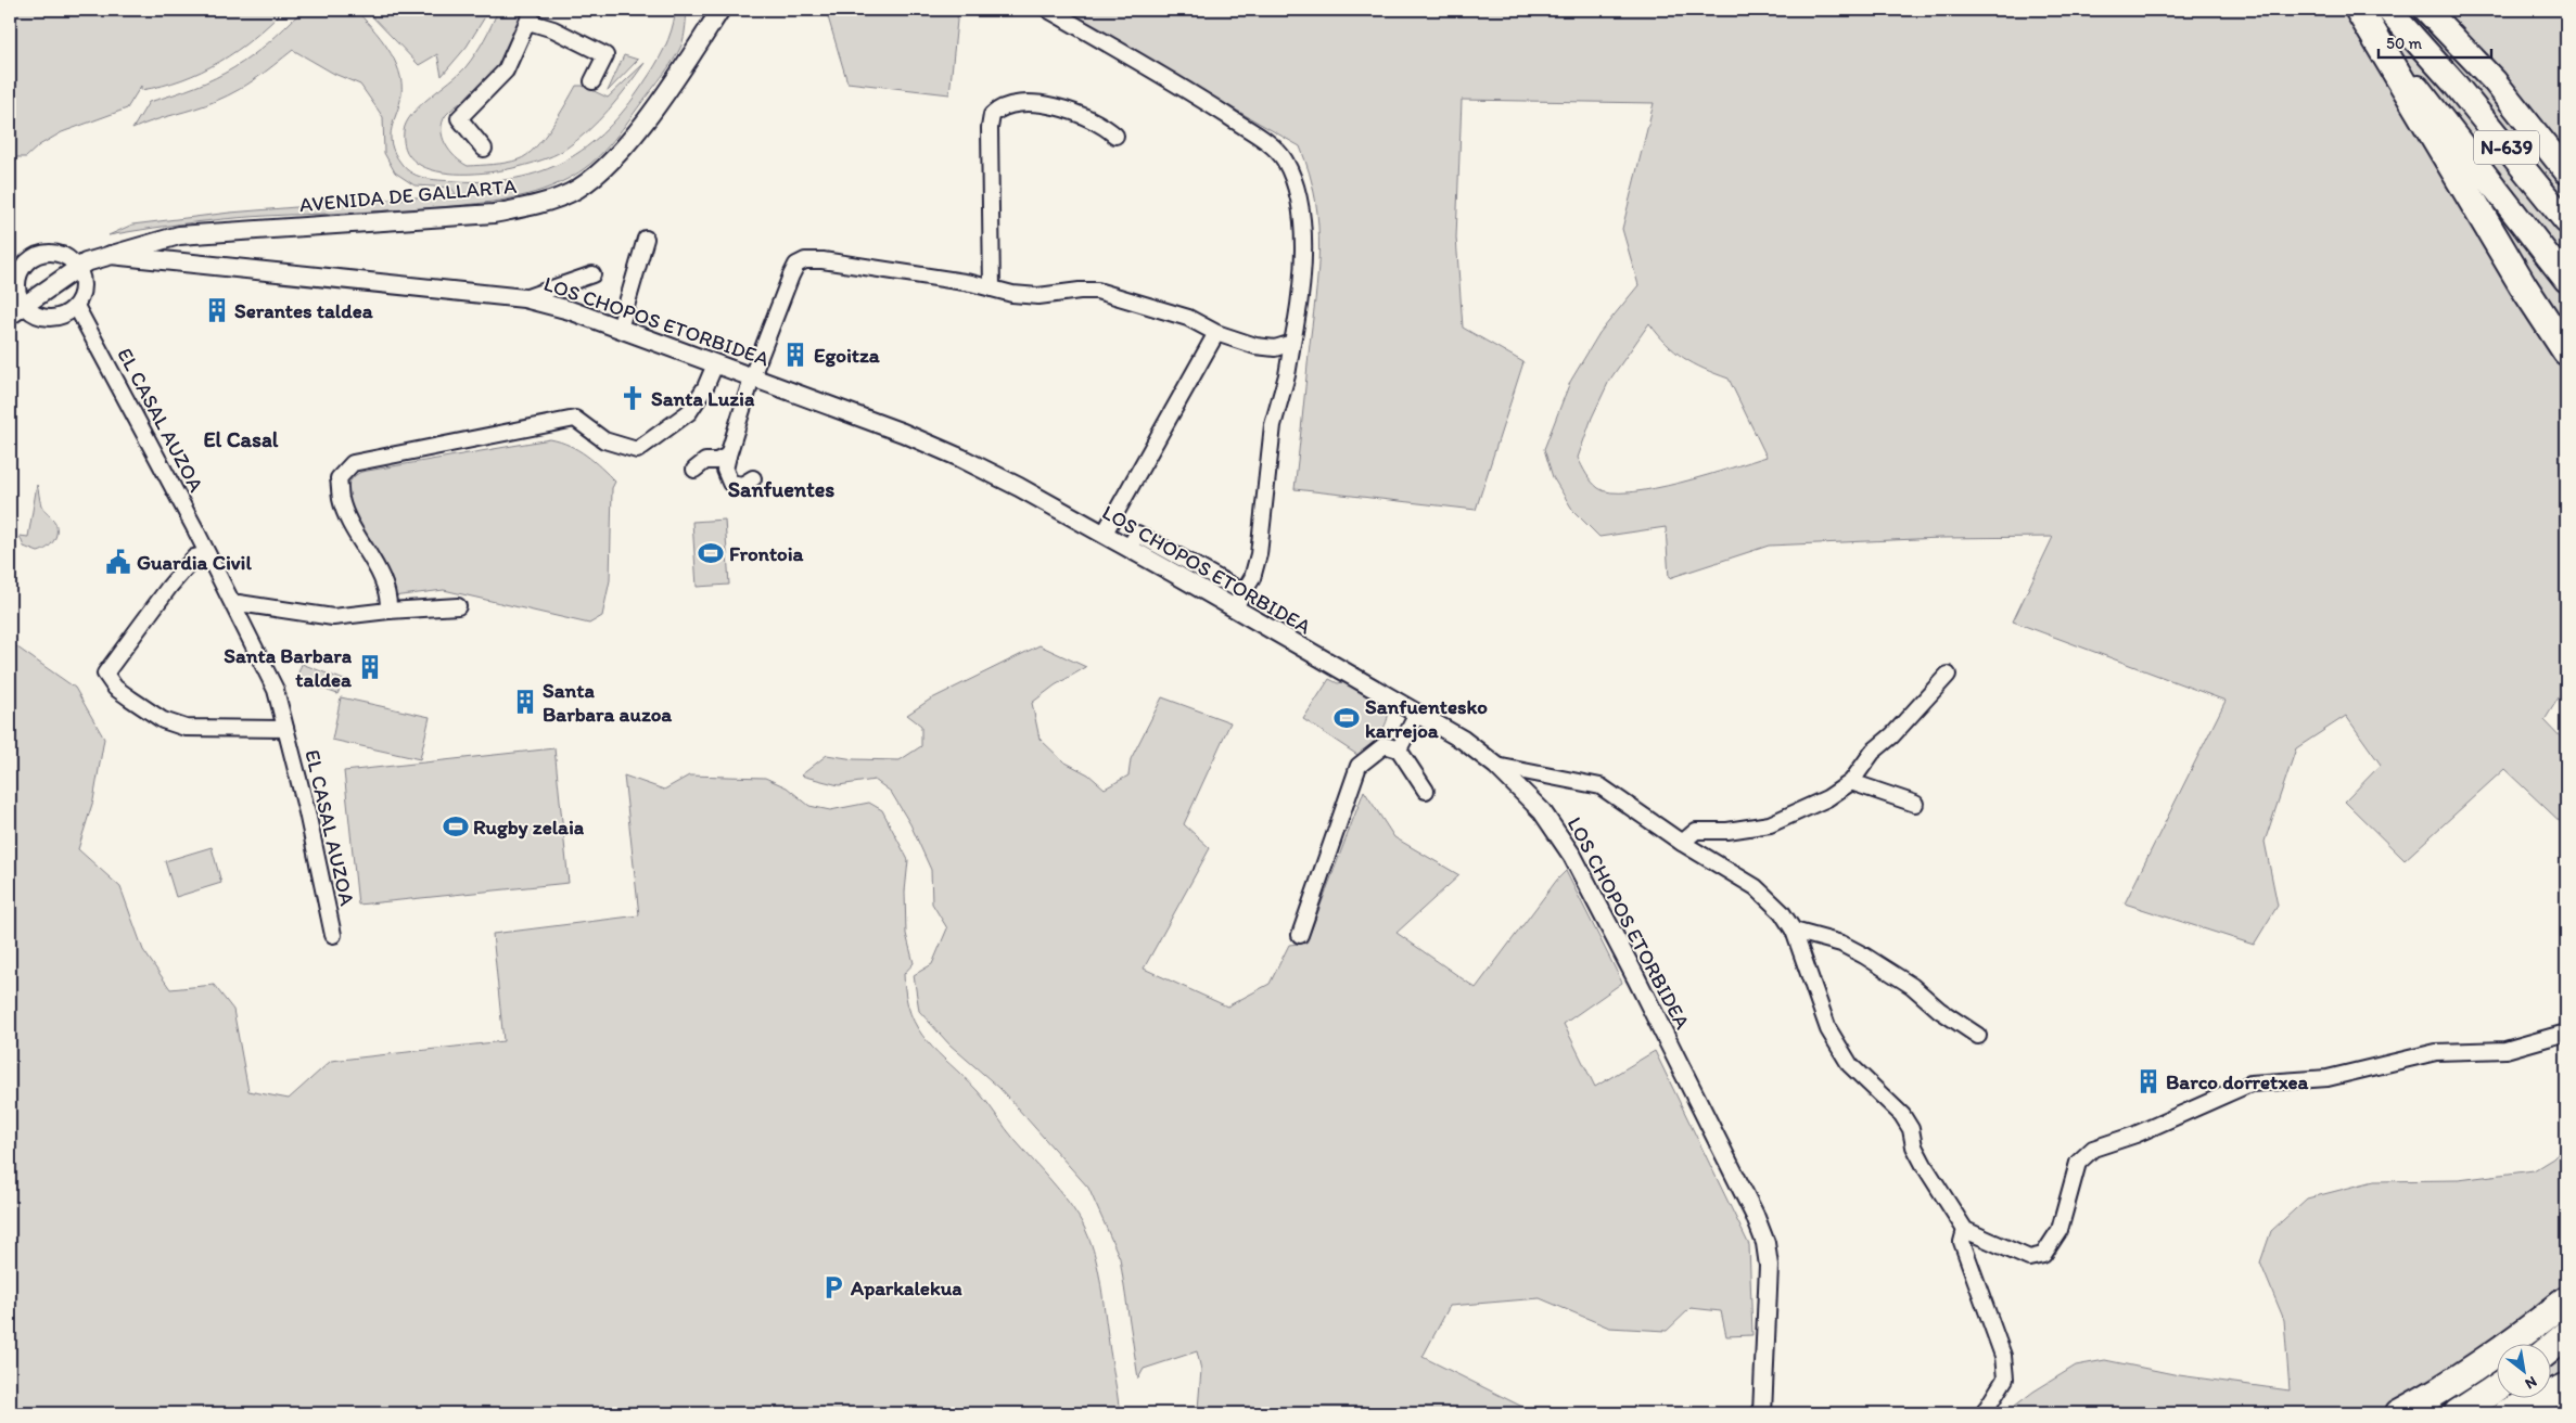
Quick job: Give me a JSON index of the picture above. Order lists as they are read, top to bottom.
{
  "streets": {
    "highway": ["N-639"],
    "street": ["AVENIDA DE GALLARTA", "LOS CHOPOS ETORBIDEA", "EL CASAL AUZOA"]
  },
  "crossings": [
    ["AVENIDA DE GALLARTA", "LOS CHOPOS ETORBIDEA"]
  ],
  "districts": ["El Casal", "Sanfuentes"],
  "places": {
    "building": [
      "Serantes taldea",
      "Egoitza",
      "Santa Barbara taldea",
      "Santa Barbara auzoa",
      "Barco dorretxea"
    ],
    "church": ["Santa Luzia"],
    "sports": ["Frontoia", "Sanfuentesko karrejoa", "Rugby zelaia"],
    "public building": ["Guardia Civil"],
    "parking": ["Aparkalekua"]
  },
  "scale_bar": "50 m",
  "north": "bottom right"
}
